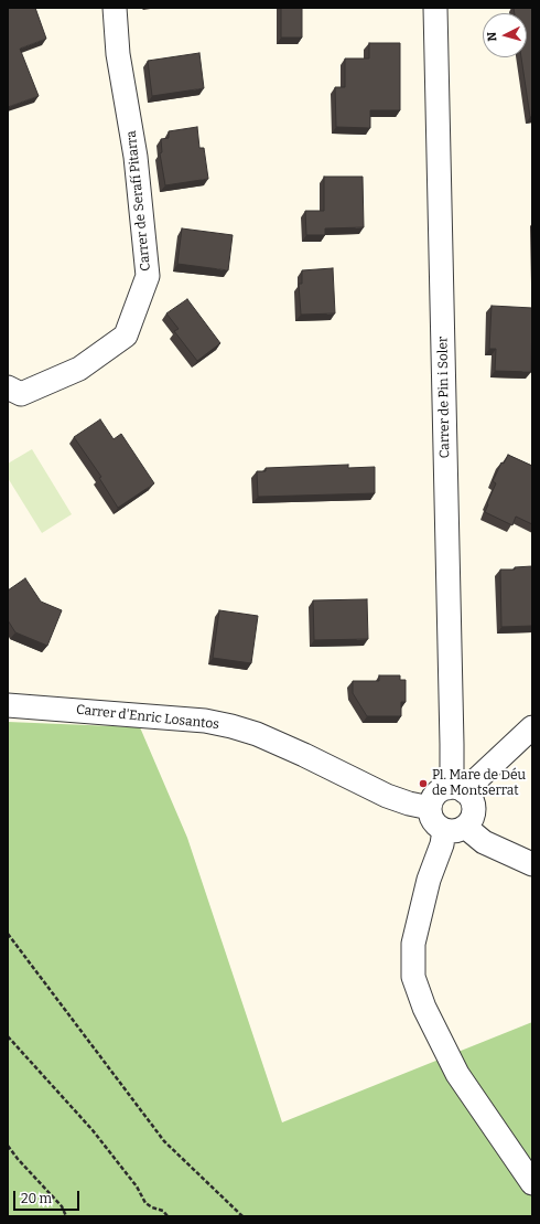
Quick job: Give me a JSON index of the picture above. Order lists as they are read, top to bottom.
{
  "streets": {
    "street": ["Carrer de Serafí Pitarra", "Carrer de Pin i Soler", "Carrer d'Enric Losantos"]
  },
  "crossings": [
    ["Carrer de Pin i Soler", "Carrer d'Enric Losantos"]
  ],
  "places": ["Pl. Mare de Déu de Montserrat"],
  "scale_bar": "20 m",
  "north": "left"
}
